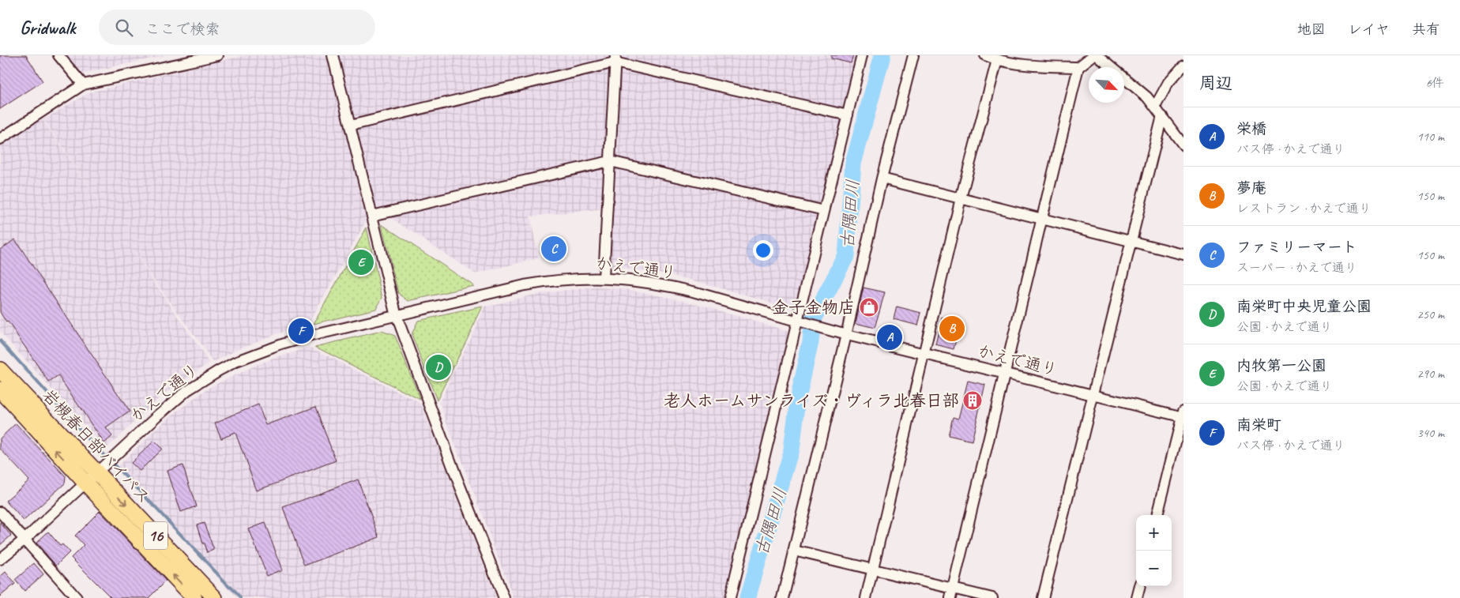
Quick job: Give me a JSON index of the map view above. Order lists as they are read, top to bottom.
{
  "streets": {
    "highway": ["岩槻春日部バイパス", "16"],
    "street": ["かえで通り"]
  },
  "crossings": [
    ["かえで通り", "岩槻春日部バイパス"]
  ],
  "water": ["古隅田川"],
  "places": {
    "shop": ["金子金物店"],
    "building": ["老人ホームサンライズ・ヴィラ北春日部"]
  },
  "north": "bottom right",
  "page": {
    "header": "Gridwalk",
    "search": "ここで検索",
    "nav": ["地図", "レイヤ", "共有"],
    "heading": ["周辺", "6件"],
    "list": [
      {
        "mark": "A",
        "name": "栄橋",
        "note": "バス停 · かえで通り",
        "value": "110 m"
      },
      {
        "mark": "B",
        "name": "夢庵",
        "note": "レストラン · かえで通り",
        "value": "150 m"
      },
      {
        "mark": "C",
        "name": "ファミリーマート",
        "note": "スーパー · かえで通り",
        "value": "150 m"
      },
      {
        "mark": "D",
        "name": "南栄町中央児童公園",
        "note": "公園 · かえで通り",
        "value": "250 m"
      },
      {
        "mark": "E",
        "name": "内牧第一公園",
        "note": "公園 · かえで通り",
        "value": "290 m"
      },
      {
        "mark": "F",
        "name": "南栄町",
        "note": "バス停 · かえで通り",
        "value": "340 m"
      }
    ],
    "pins": [
      "C",
      "E",
      "B",
      "F",
      "A",
      "D"
    ],
    "map_buttons": ["+", "−"]
  }
}
